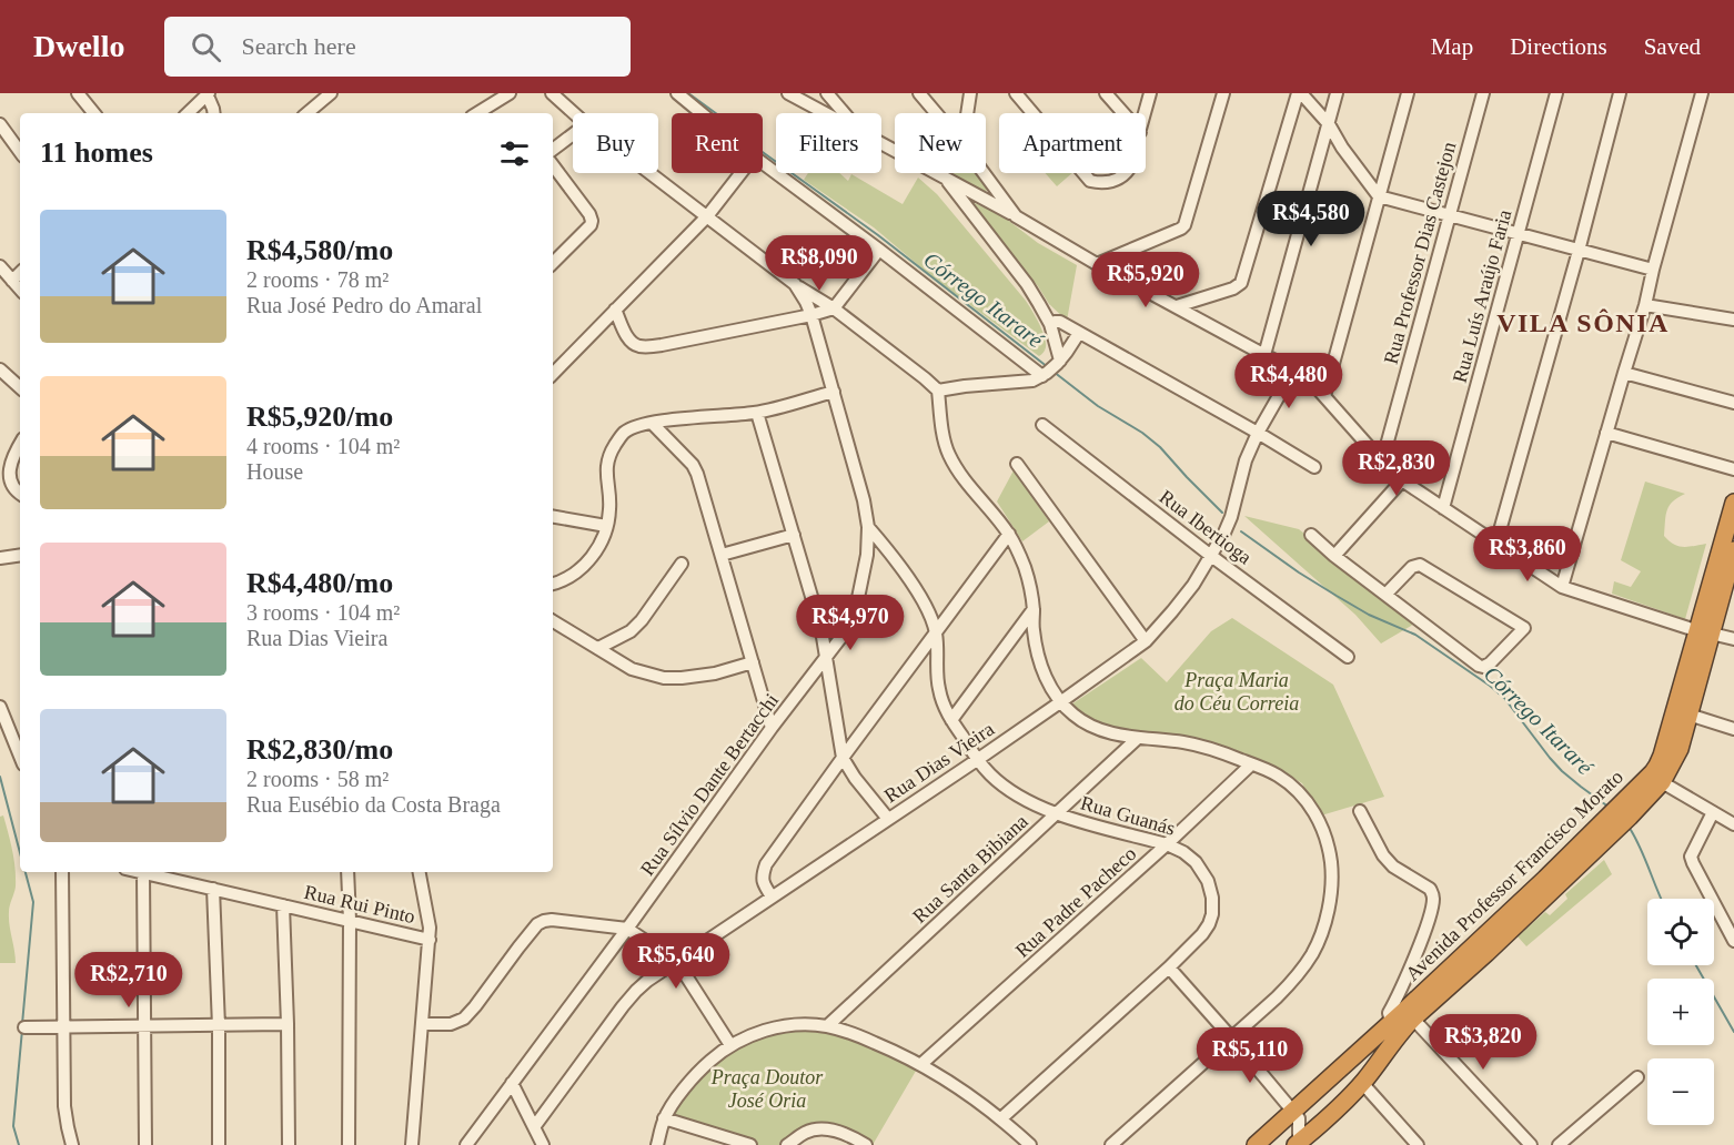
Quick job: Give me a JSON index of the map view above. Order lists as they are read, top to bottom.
{
  "streets": {
    "highway": ["Avenida Professor Francisco Morato"],
    "street": [
      "Rua Professor Dias Castejon",
      "Rua Luís Araújo Faria",
      "Rua Ibertioga",
      "Rua Dias Vieira",
      "Rua Sílvio Dante Bertacchi",
      "Rua Guanás",
      "Rua Santa Bibiana",
      "Rua Padre Pacheco",
      "Rua Rui Pinto"
    ]
  },
  "crossings": [
    ["Rua Ibertioga", "Rua Dias Vieira"],
    ["Rua Dias Vieira", "Rua Guanás"],
    ["Rua Sílvio Dante Bertacchi", "Rua Guanás"],
    ["Rua Guanás", "Rua Santa Bibiana"],
    ["Rua Guanás", "Rua Padre Pacheco"]
  ],
  "districts": ["VILA SÔNIA"],
  "water": ["Córrego Itararé"],
  "parks": ["Praça Maria do Céu Correia", "Praça Doutor José Oria"],
  "page": {
    "header": "Dwello",
    "search": "Search here",
    "nav": ["Map", "Directions", "Saved"],
    "chip": [
      "Buy",
      "Rent",
      "Filters",
      "New",
      "Apartment"
    ],
    "heading": "11 homes",
    "price": [
      "R$4,580",
      "R$8,090",
      "R$5,920",
      "R$4,480",
      "R$2,830",
      "R$3,860",
      "R$4,970",
      "R$5,640",
      "R$2,710",
      "R$3,820",
      "R$5,110"
    ],
    "list": [
      {
        "name": "R$4,580/mo",
        "note": "2 rooms · 78 m² · Rua José Pedro do Amaral"
      },
      {
        "name": "R$5,920/mo",
        "note": "4 rooms · 104 m² · House"
      },
      {
        "name": "R$4,480/mo",
        "note": "3 rooms · 104 m² · Rua Dias Vieira"
      },
      {
        "name": "R$2,830/mo",
        "note": "2 rooms · 58 m² · Rua Eusébio da Costa Braga"
      }
    ],
    "map_buttons": ["+", "−"]
  }
}
